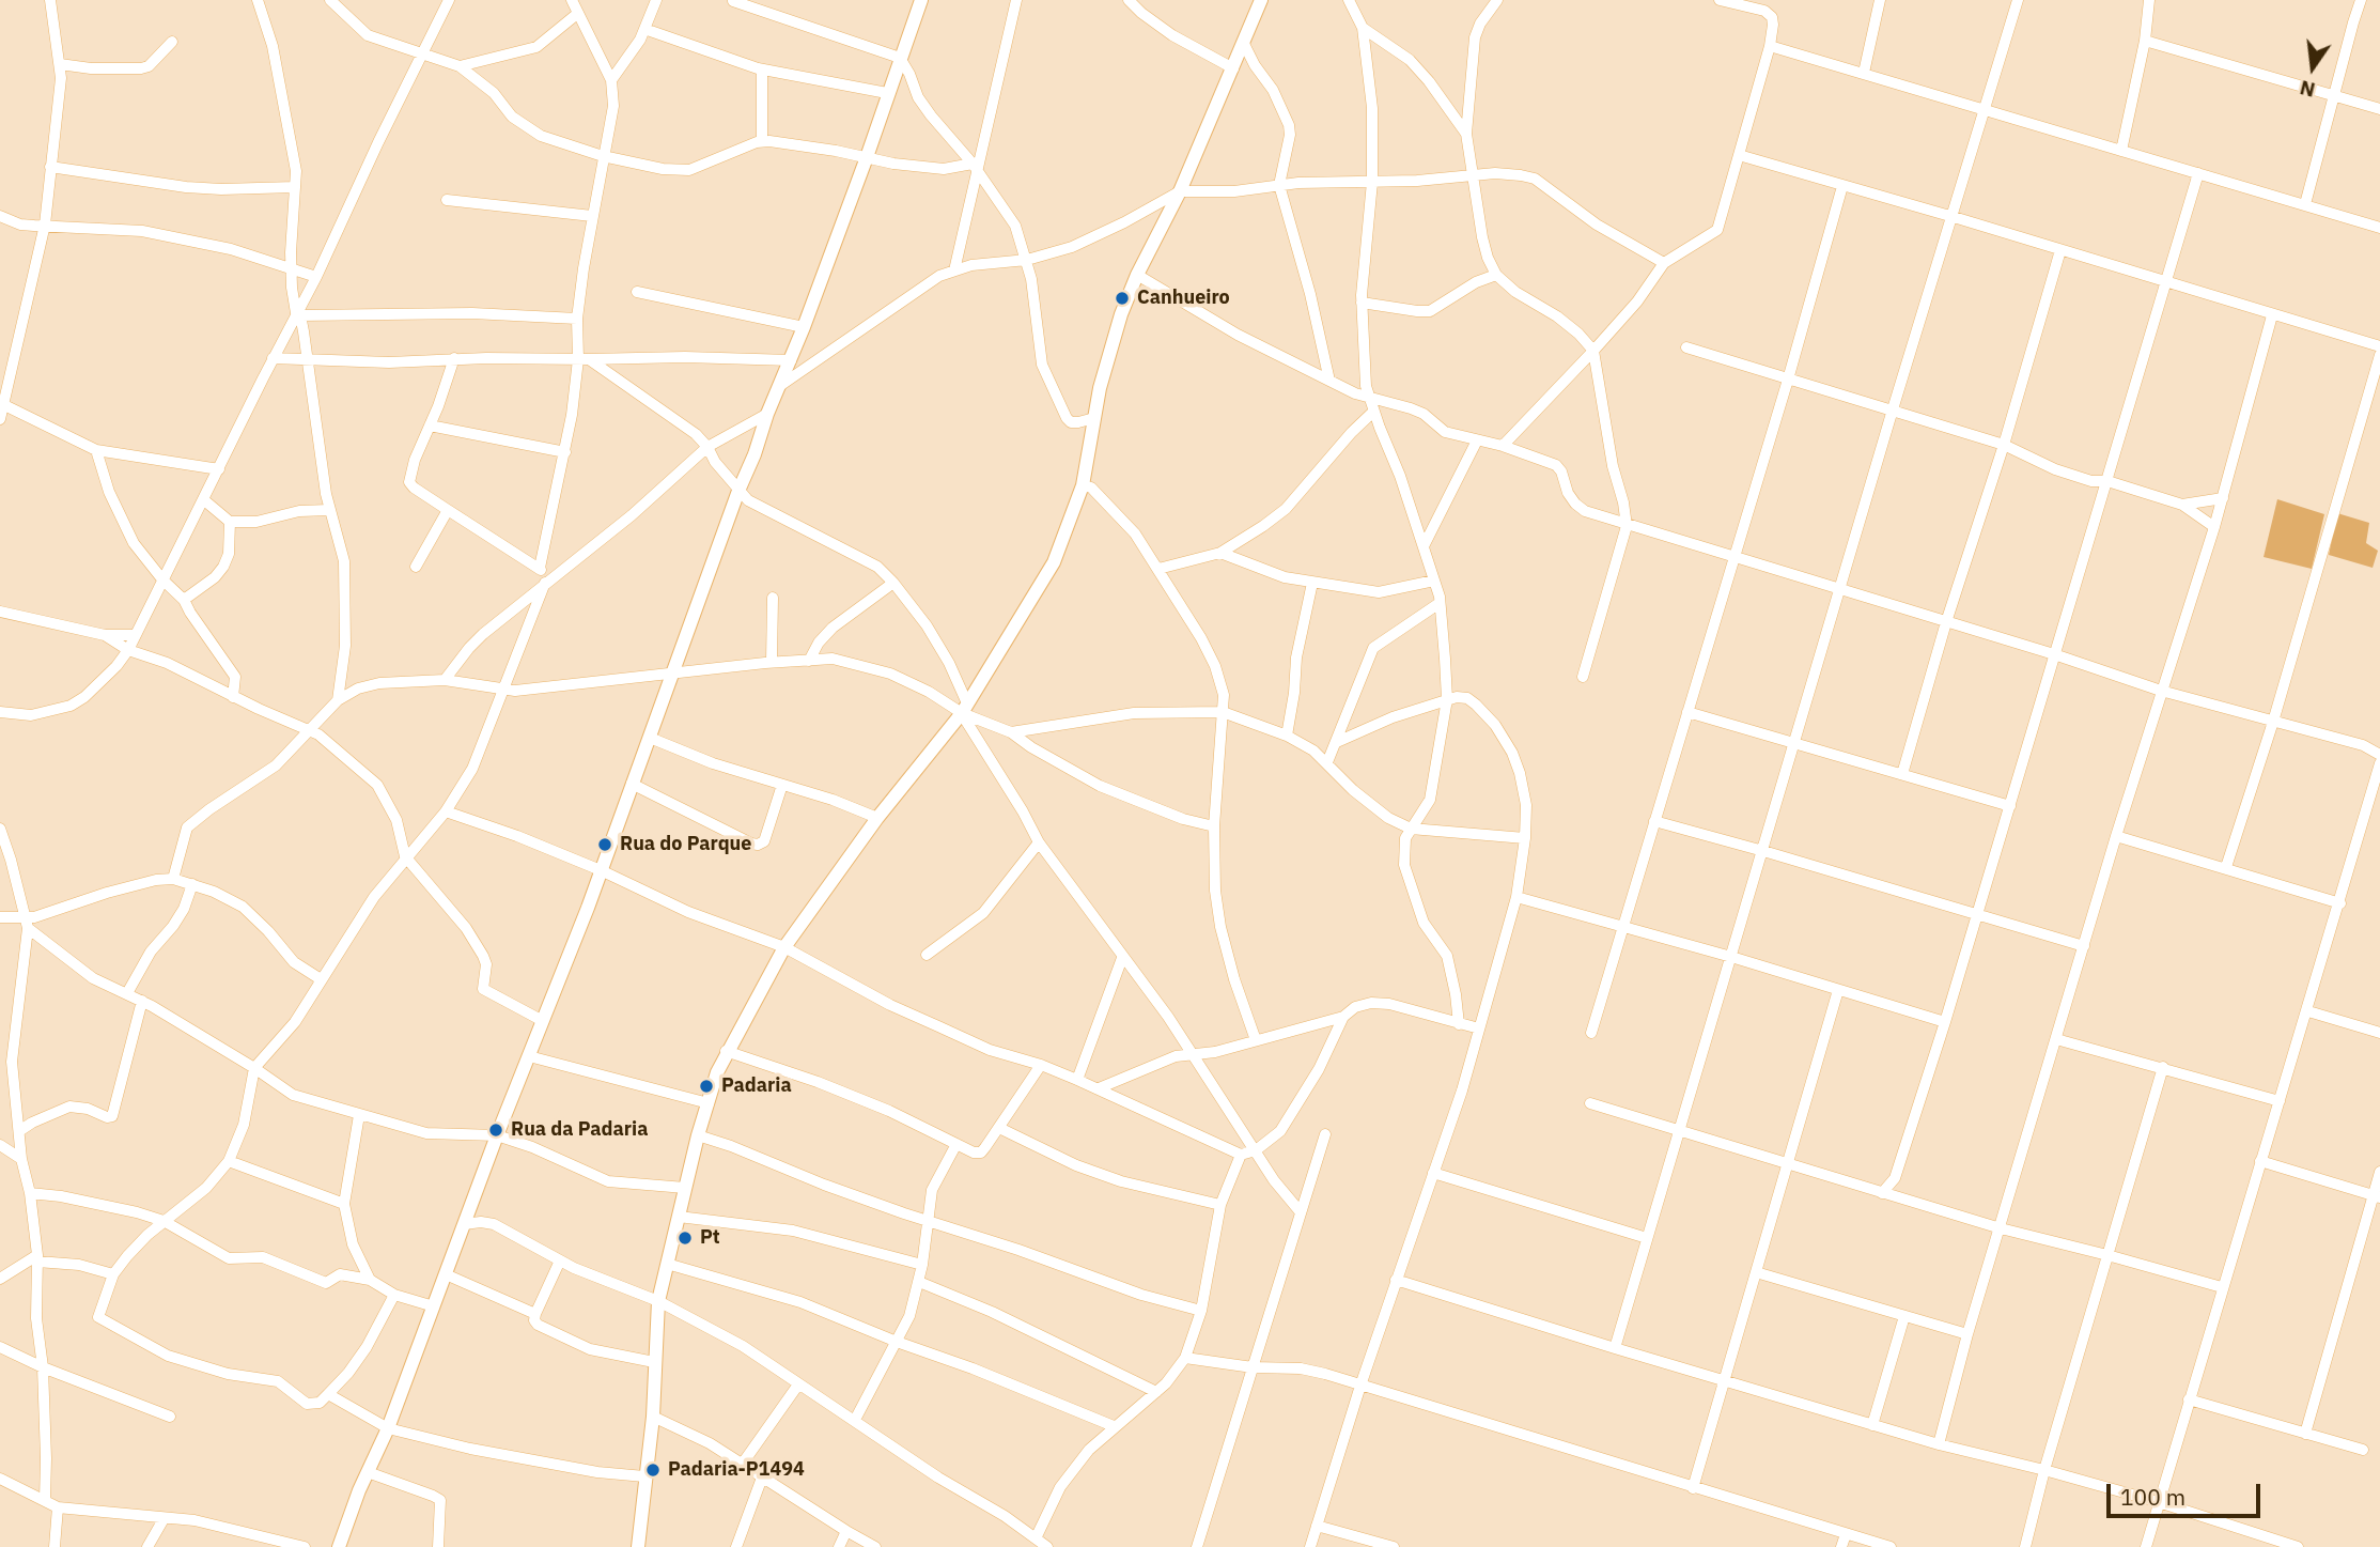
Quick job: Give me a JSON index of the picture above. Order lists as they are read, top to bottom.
{
  "places": [
    "Canhueiro",
    "Rua do Parque",
    "Padaria",
    "Rua da Padaria",
    "Pt",
    "Padaria-P1494"
  ],
  "scale_bar": "100 m",
  "north": "bottom"
}
